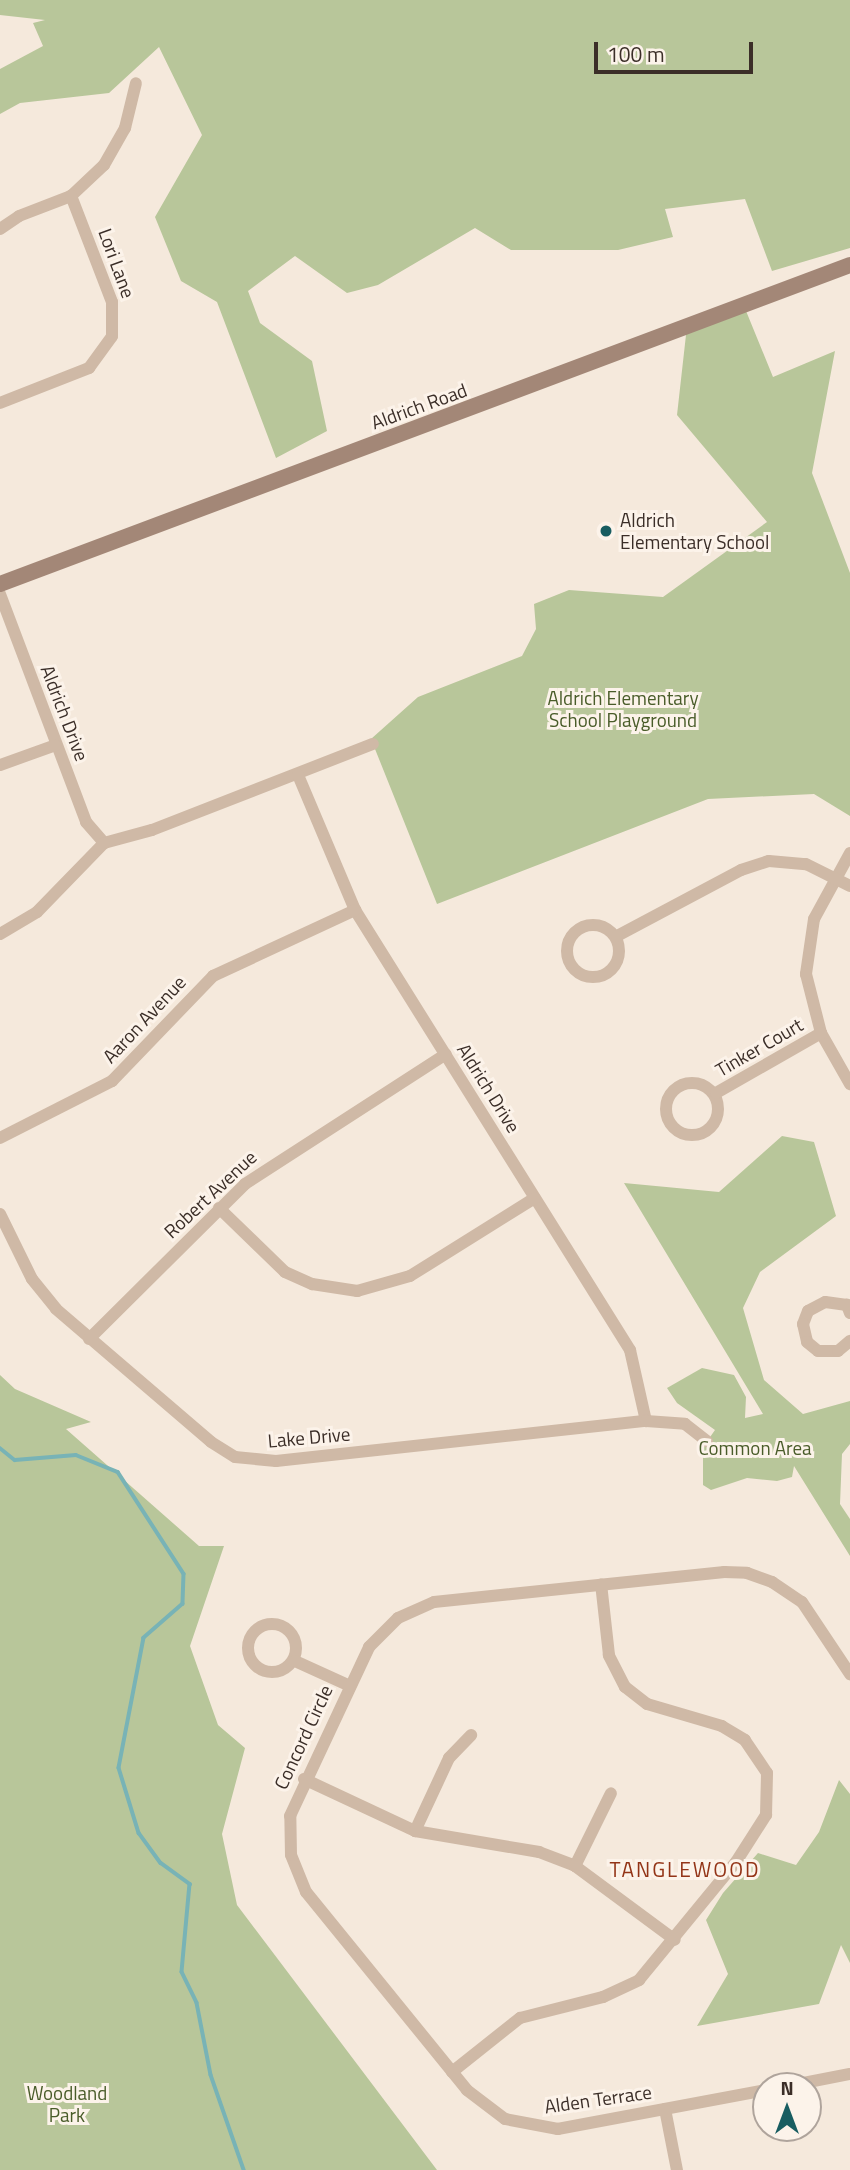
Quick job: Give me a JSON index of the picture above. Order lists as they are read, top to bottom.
{
  "streets": {
    "main road": ["Aldrich Road"],
    "street": [
      "Lori Lane",
      "Aldrich Drive",
      "Aaron Avenue",
      "Tinker Court",
      "Robert Avenue",
      "Lake Drive",
      "Concord Circle",
      "Alden Terrace"
    ]
  },
  "crossings": [
    ["Aldrich Drive", "Aaron Avenue"],
    ["Aldrich Drive", "Robert Avenue"],
    ["Aldrich Drive", "Lake Drive"],
    ["Robert Avenue", "Lake Drive"],
    ["Concord Circle", "Alden Terrace"]
  ],
  "districts": ["TANGLEWOOD"],
  "parks": ["Aldrich Elementary School Playground", "Common Area", "Woodland Park"],
  "places": ["Aldrich Elementary School"],
  "scale_bar": "100 m",
  "north": "top"
}
